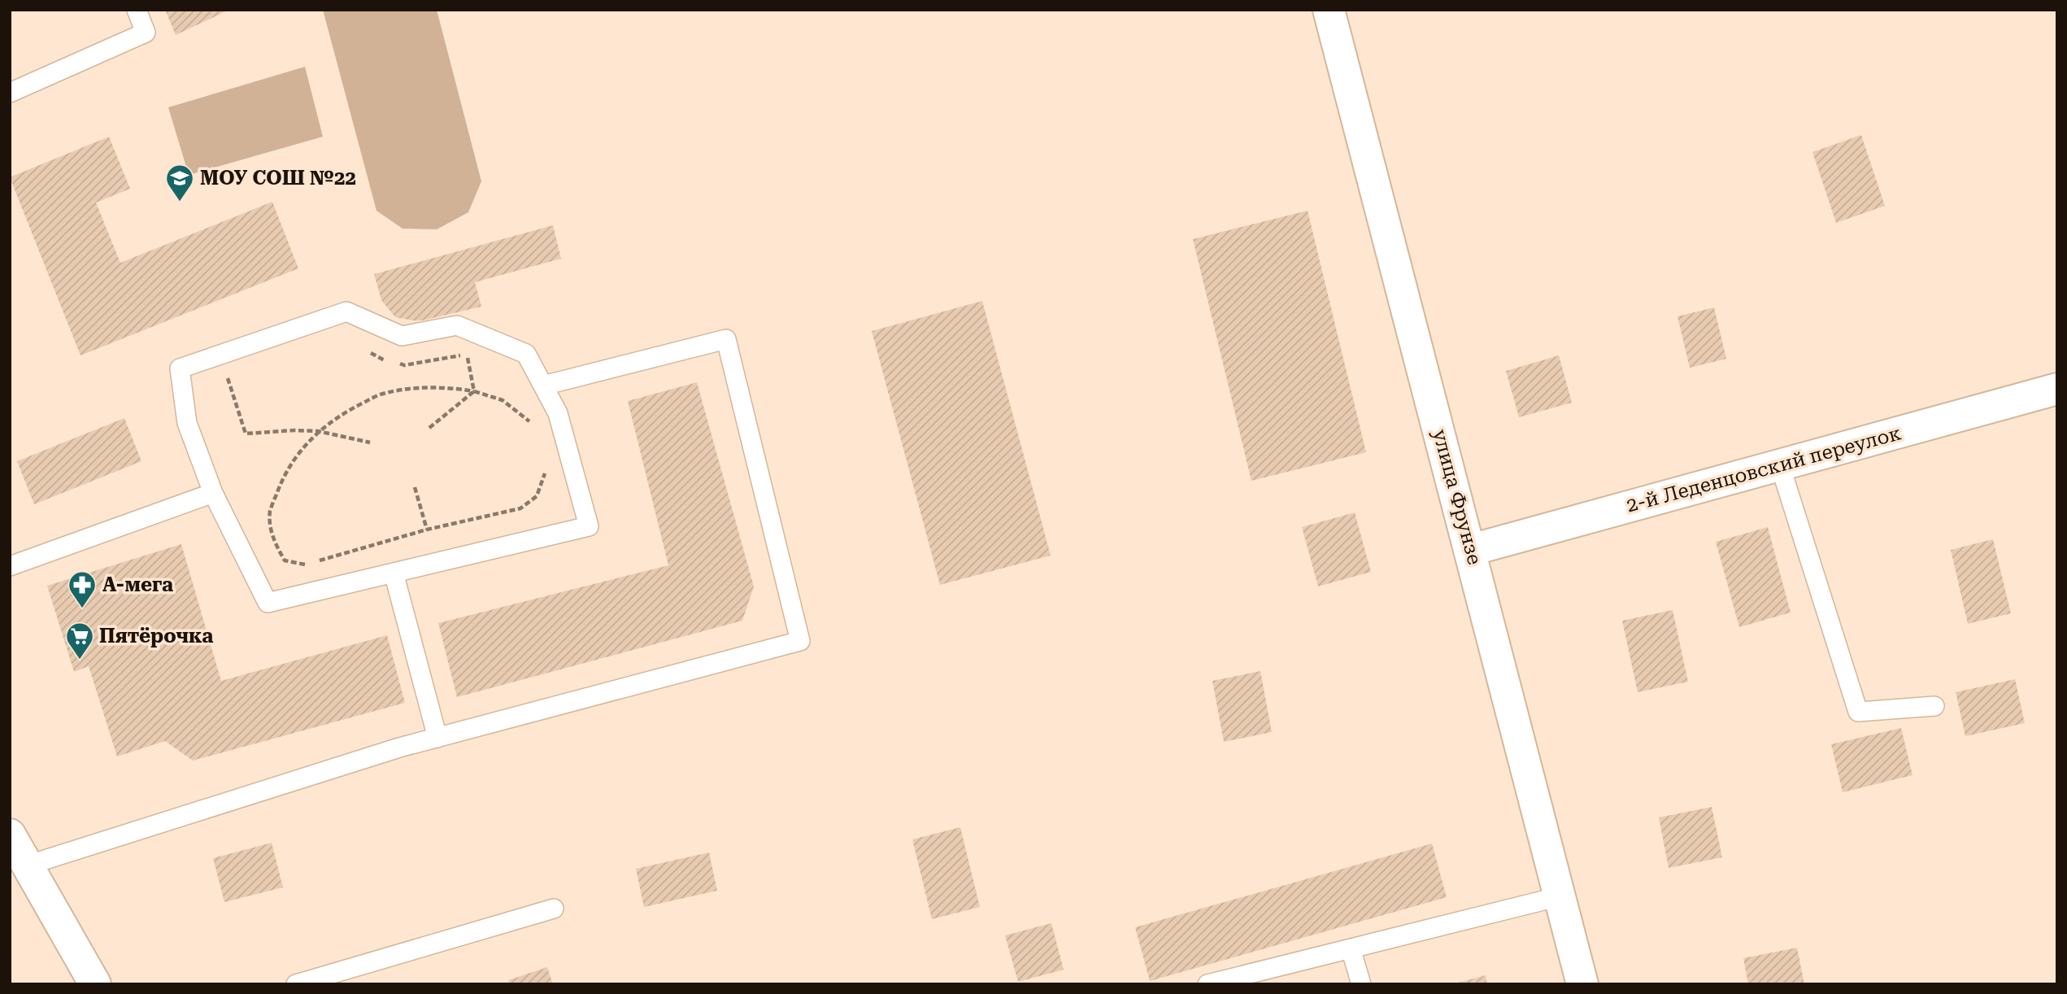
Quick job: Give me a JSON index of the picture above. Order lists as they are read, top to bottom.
{
  "streets": {
    "street": ["2-й Леденцовский переулок", "улица Фрунзе"]
  },
  "crossings": [
    ["2-й Леденцовский переулок", "улица Фрунзе"]
  ],
  "places": {
    "school or university": ["МОУ СОШ №22"],
    "pharmacy": ["А-мега"],
    "supermarket": ["Пятёрочка"]
  }
}
